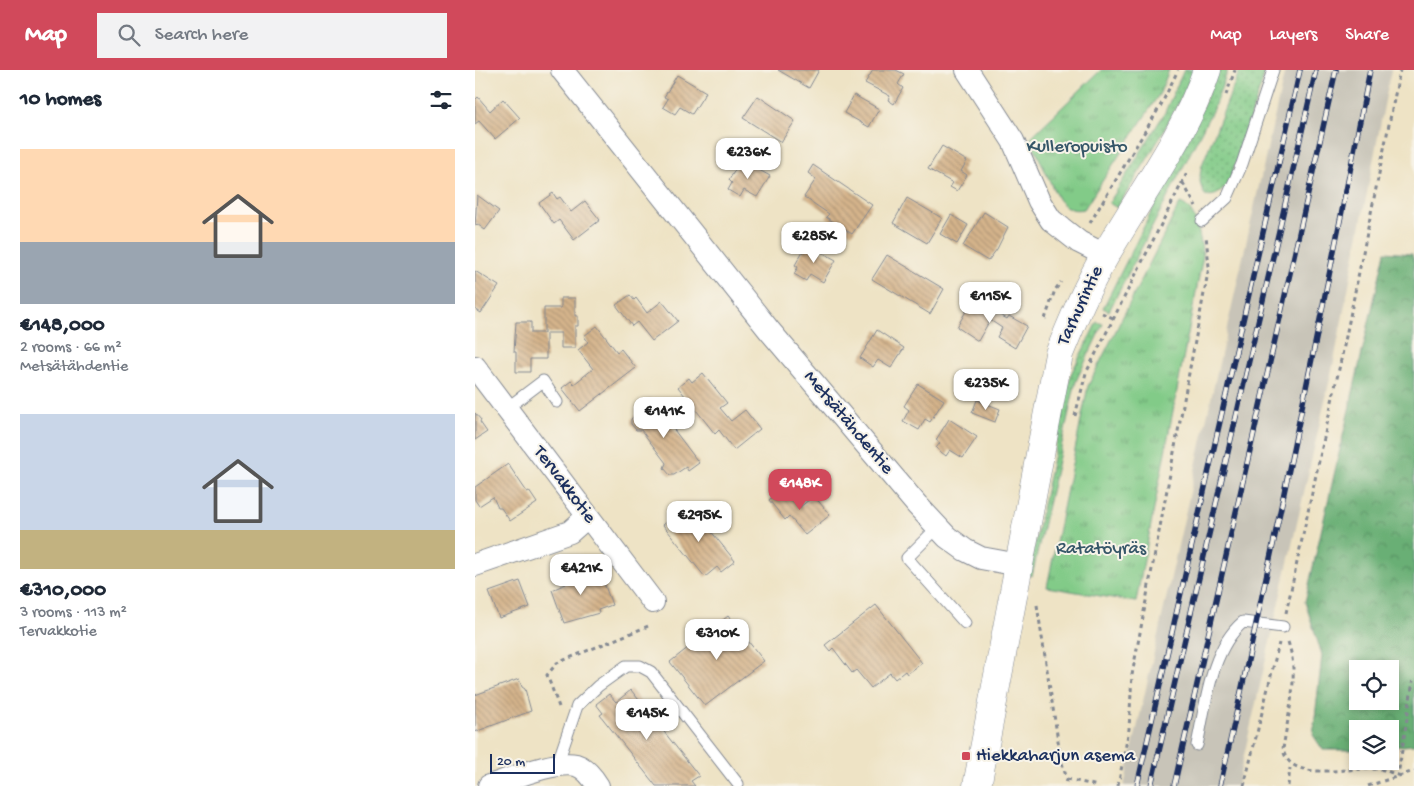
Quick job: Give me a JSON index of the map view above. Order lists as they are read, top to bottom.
{
  "streets": {
    "street": ["Tarhurintie", "Metsätähdentie", "Tervakkotie"]
  },
  "crossings": [
    ["Tarhurintie", "Metsätähdentie"]
  ],
  "parks": ["Kulleropuisto", "Ratatöyräs"],
  "places": {
    "transit": ["Hiekkaharjun asema"]
  },
  "scale_bar": "20 m",
  "page": {
    "header": "Map",
    "search": "Search here",
    "nav": ["Map", "Layers", "Share"],
    "heading": "10 homes",
    "list": [
      {
        "name": "€148,000",
        "note": "2 rooms · 66 m² · Metsätähdentie"
      },
      {
        "name": "€310,000",
        "note": "3 rooms · 113 m² · Tervakkotie"
      }
    ],
    "price": [
      "€236K",
      "€285K",
      "€115K",
      "€235K",
      "€141K",
      "€148K",
      "€295K",
      "€421K",
      "€310K",
      "€145K"
    ],
    "scale": "20 m"
  }
}
